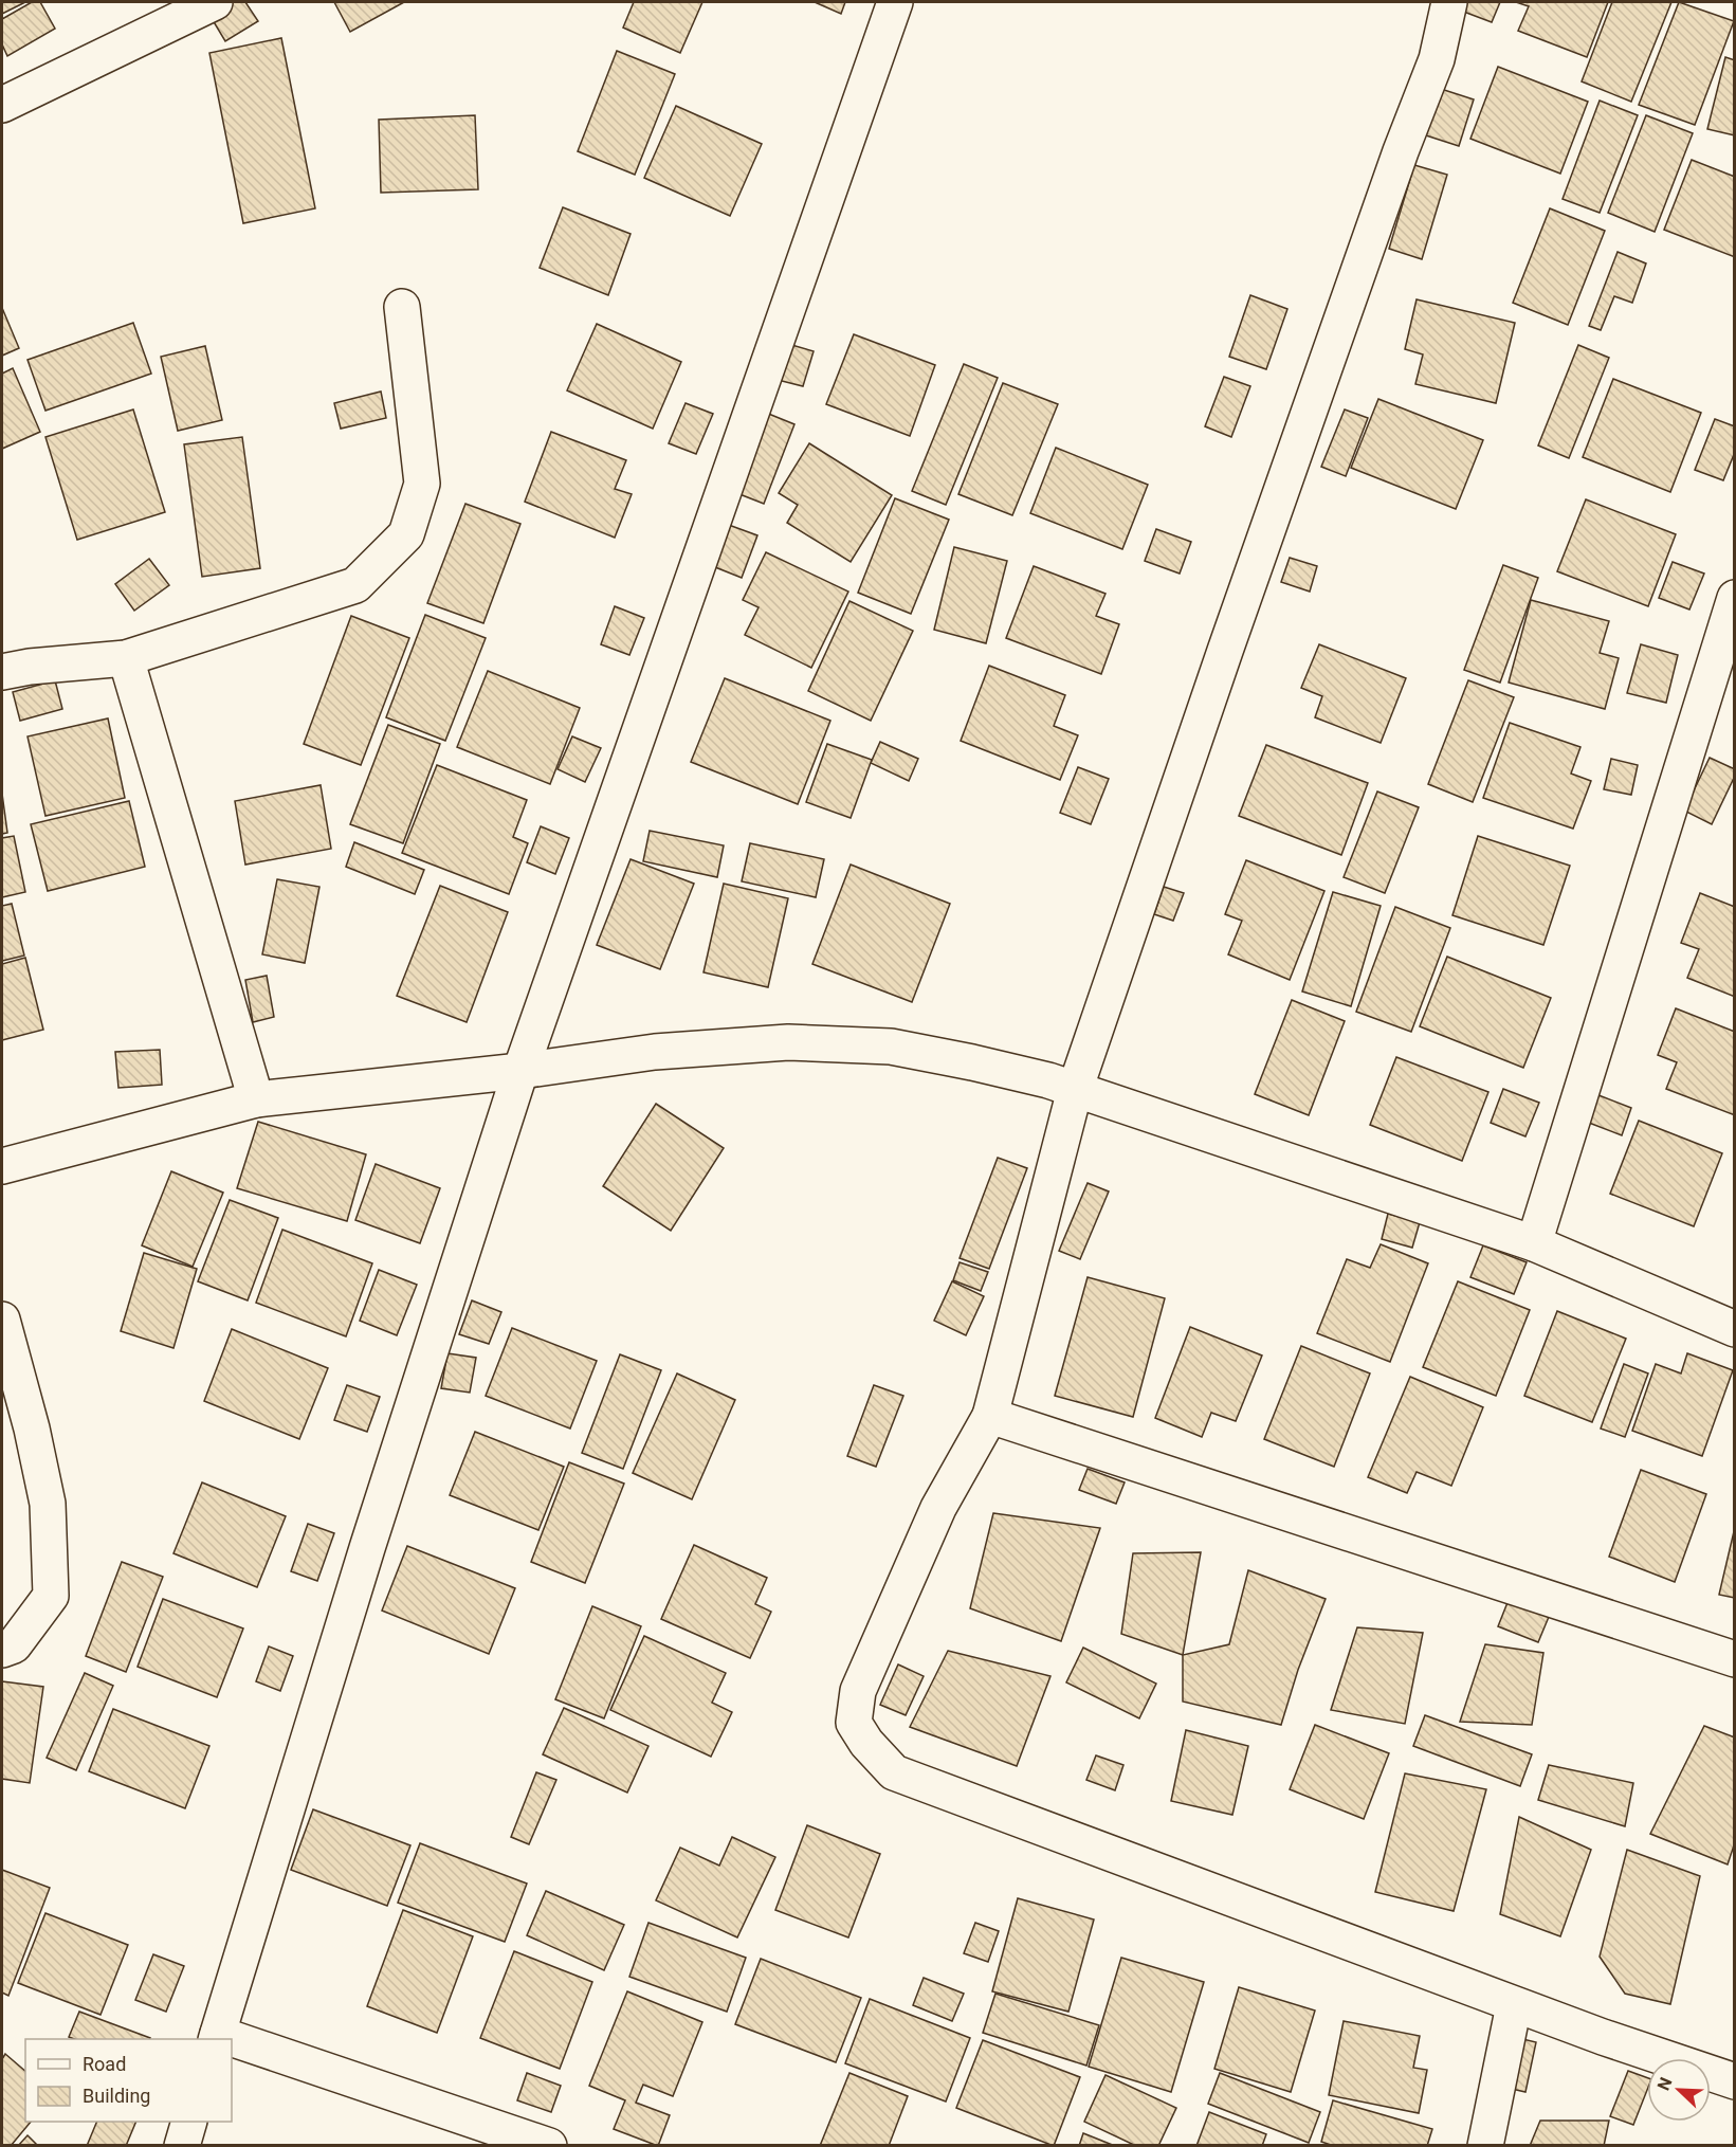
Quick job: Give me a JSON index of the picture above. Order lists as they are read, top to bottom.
{
  "legend": ["Road", "Building"],
  "north": "top left"
}
